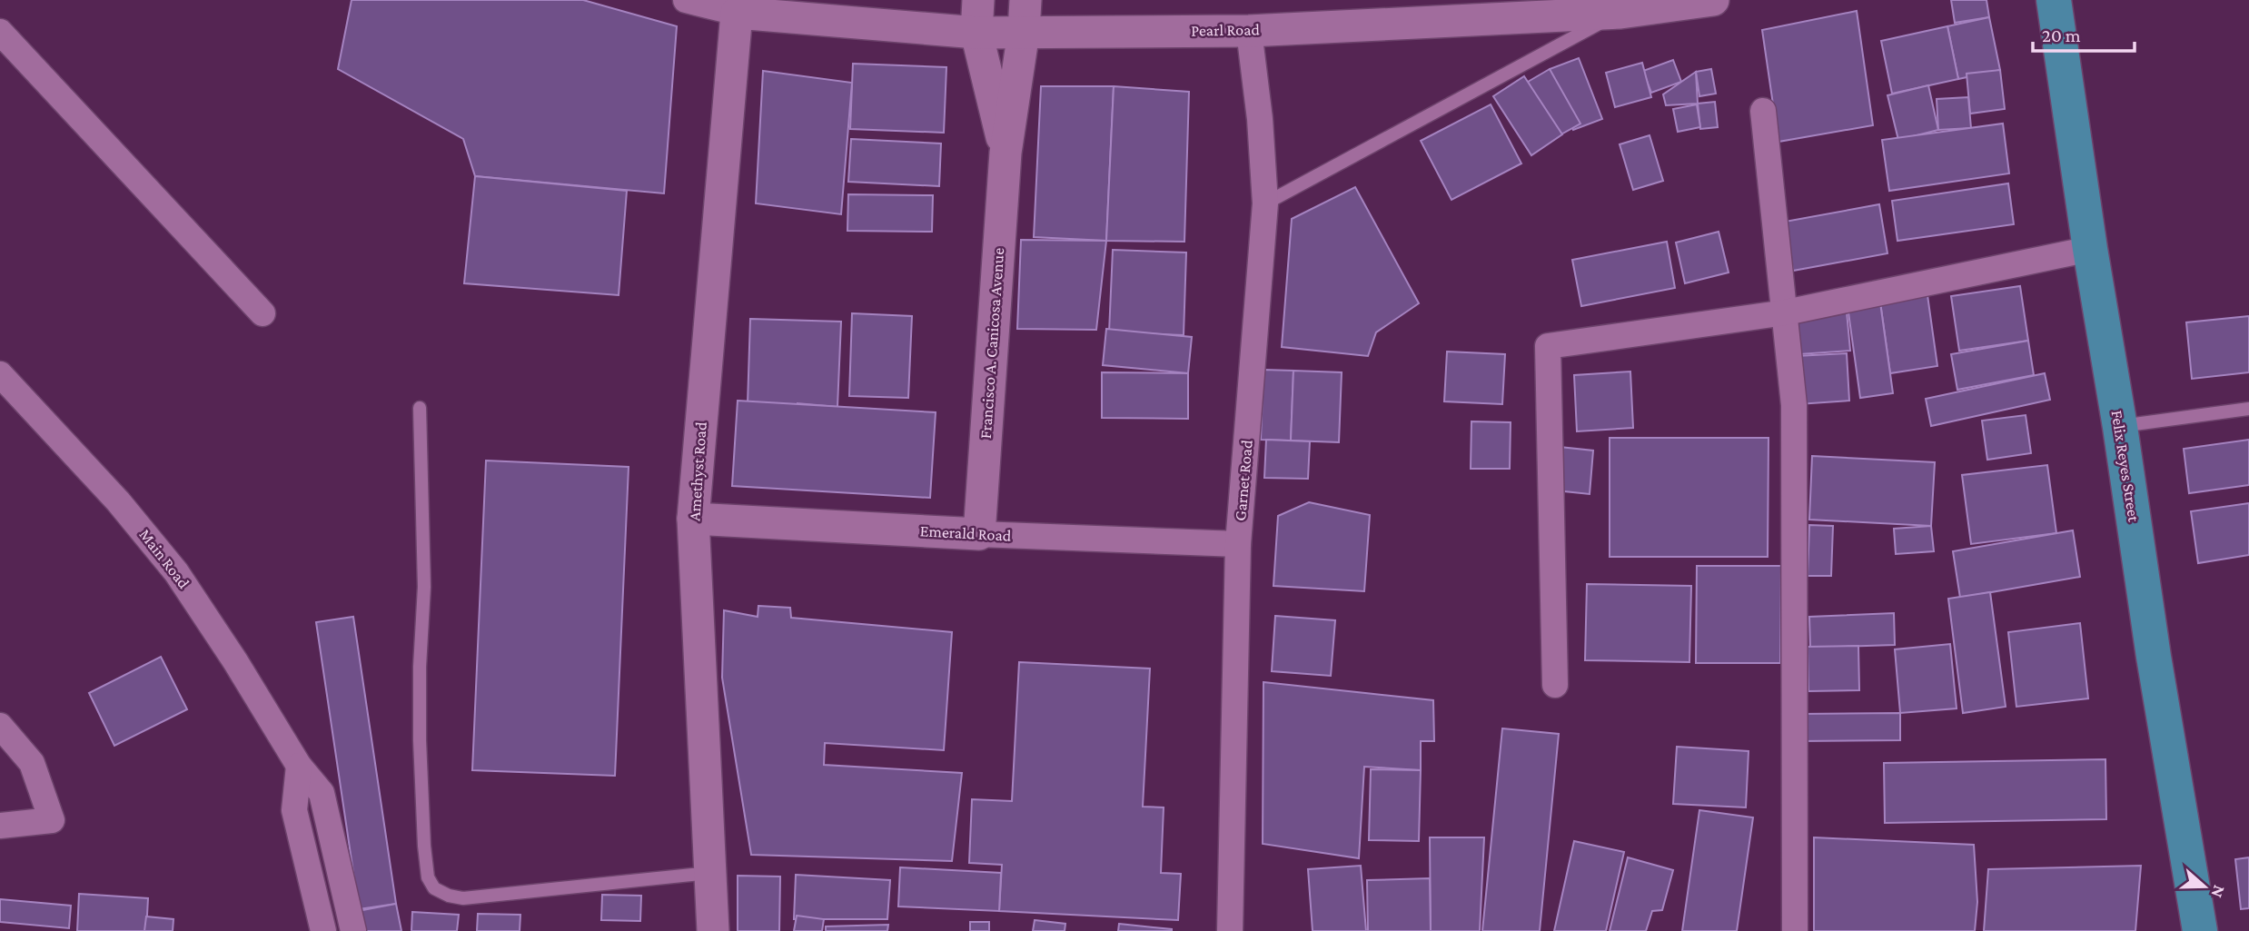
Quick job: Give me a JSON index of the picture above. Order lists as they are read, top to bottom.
{
  "streets": {
    "main road": ["Felix Reyes Street"],
    "street": [
      "Pearl Road",
      "Francisco A. Canicosa Avenue",
      "Amethyst Road",
      "Garnet Road",
      "Emerald Road",
      "Main Road"
    ]
  },
  "crossings": [
    ["Pearl Road", "Francisco A. Canicosa Avenue"],
    ["Pearl Road", "Amethyst Road"],
    ["Pearl Road", "Garnet Road"],
    ["Francisco A. Canicosa Avenue", "Emerald Road"],
    ["Amethyst Road", "Emerald Road"],
    ["Garnet Road", "Emerald Road"]
  ],
  "scale_bar": "20 m",
  "north": "right"
}
